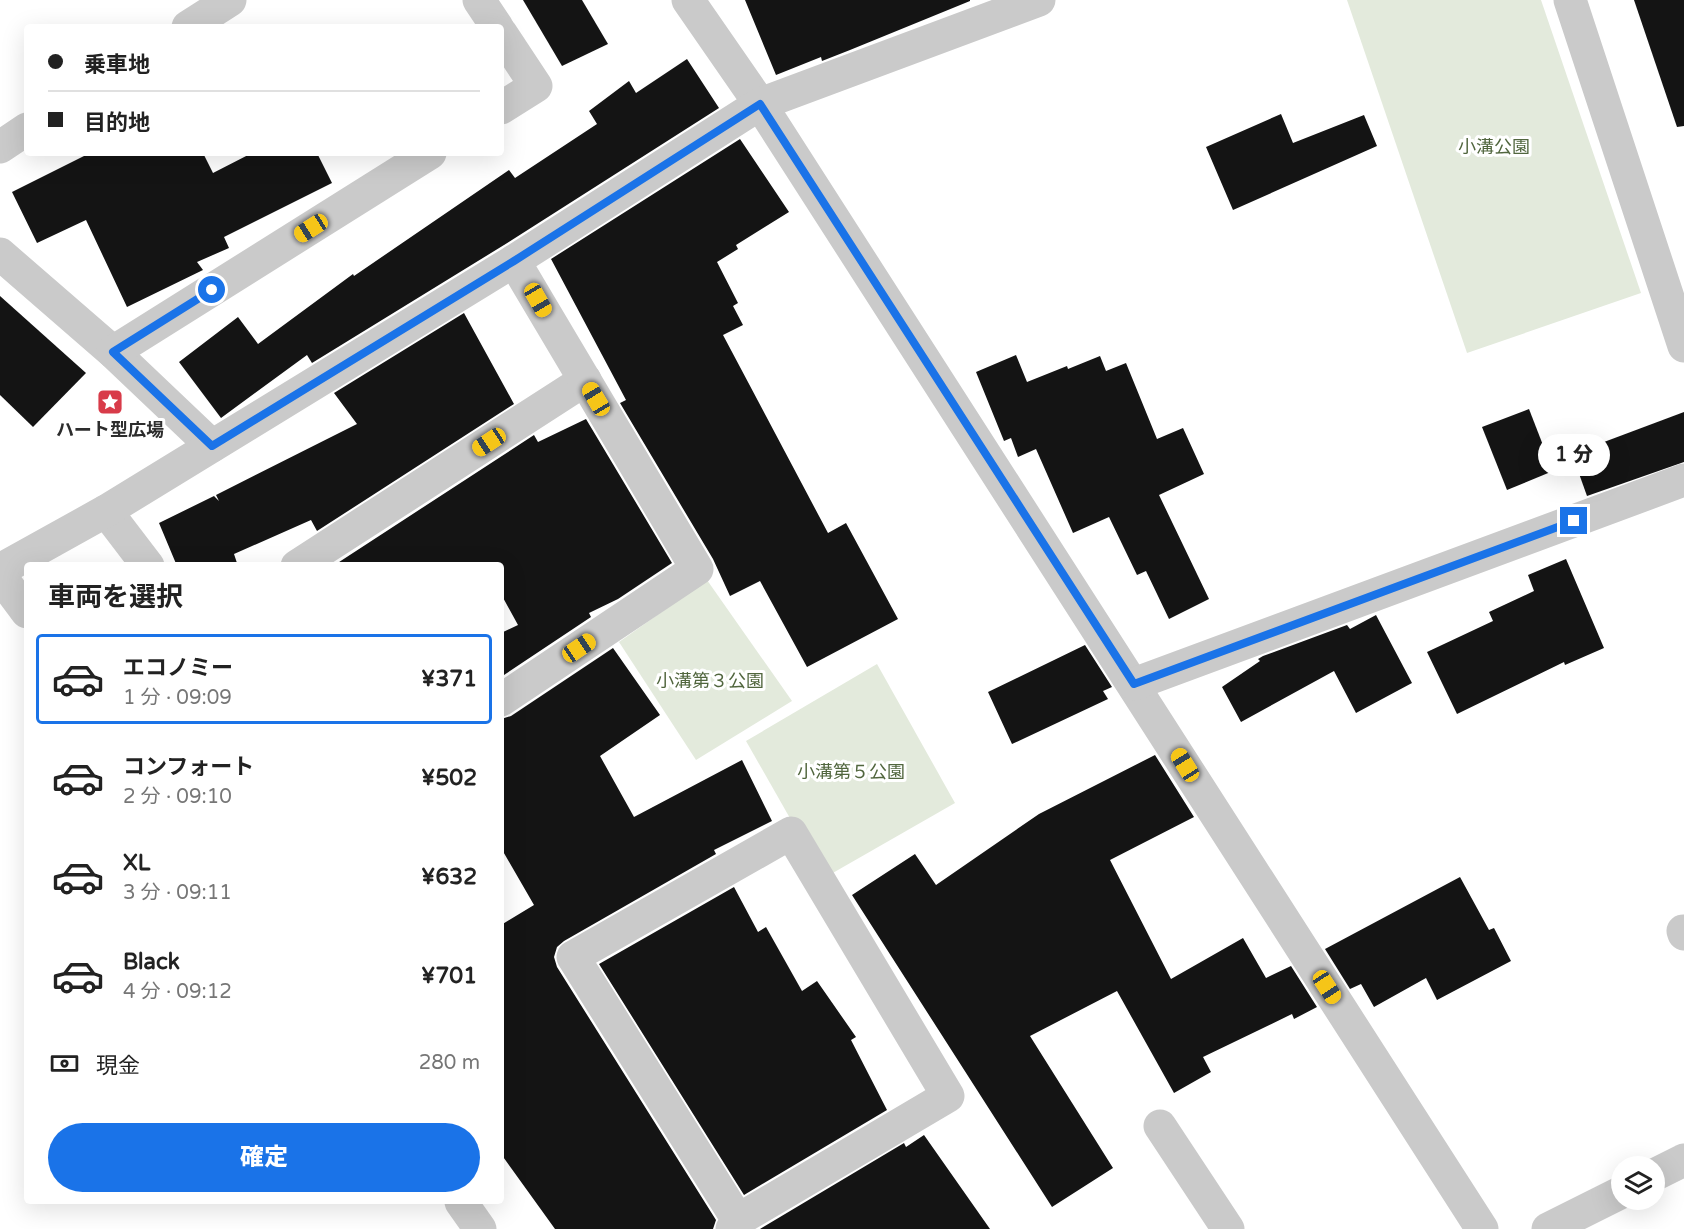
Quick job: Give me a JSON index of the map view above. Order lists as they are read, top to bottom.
{
  "parks": ["小溝公園", "小溝第３公園", "小溝第５公園"],
  "places": {
    "place": ["ハート型広場"]
  },
  "page": {
    "banner": ["乗車地", "目的地"],
    "bubble": "1 分",
    "heading": "車両を選択",
    "list": [
      {
        "name": "エコノミー",
        "note": "1 分 · 09:09",
        "value": "¥371"
      },
      {
        "name": "コンフォート",
        "note": "2 分 · 09:10",
        "value": "¥502"
      },
      {
        "name": "XL",
        "note": "3 分 · 09:11",
        "value": "¥632"
      },
      {
        "name": "Black",
        "note": "4 分 · 09:12",
        "value": "¥701"
      }
    ],
    "pay": ["現金", "280 m"],
    "buttons": "確定"
  }
}
